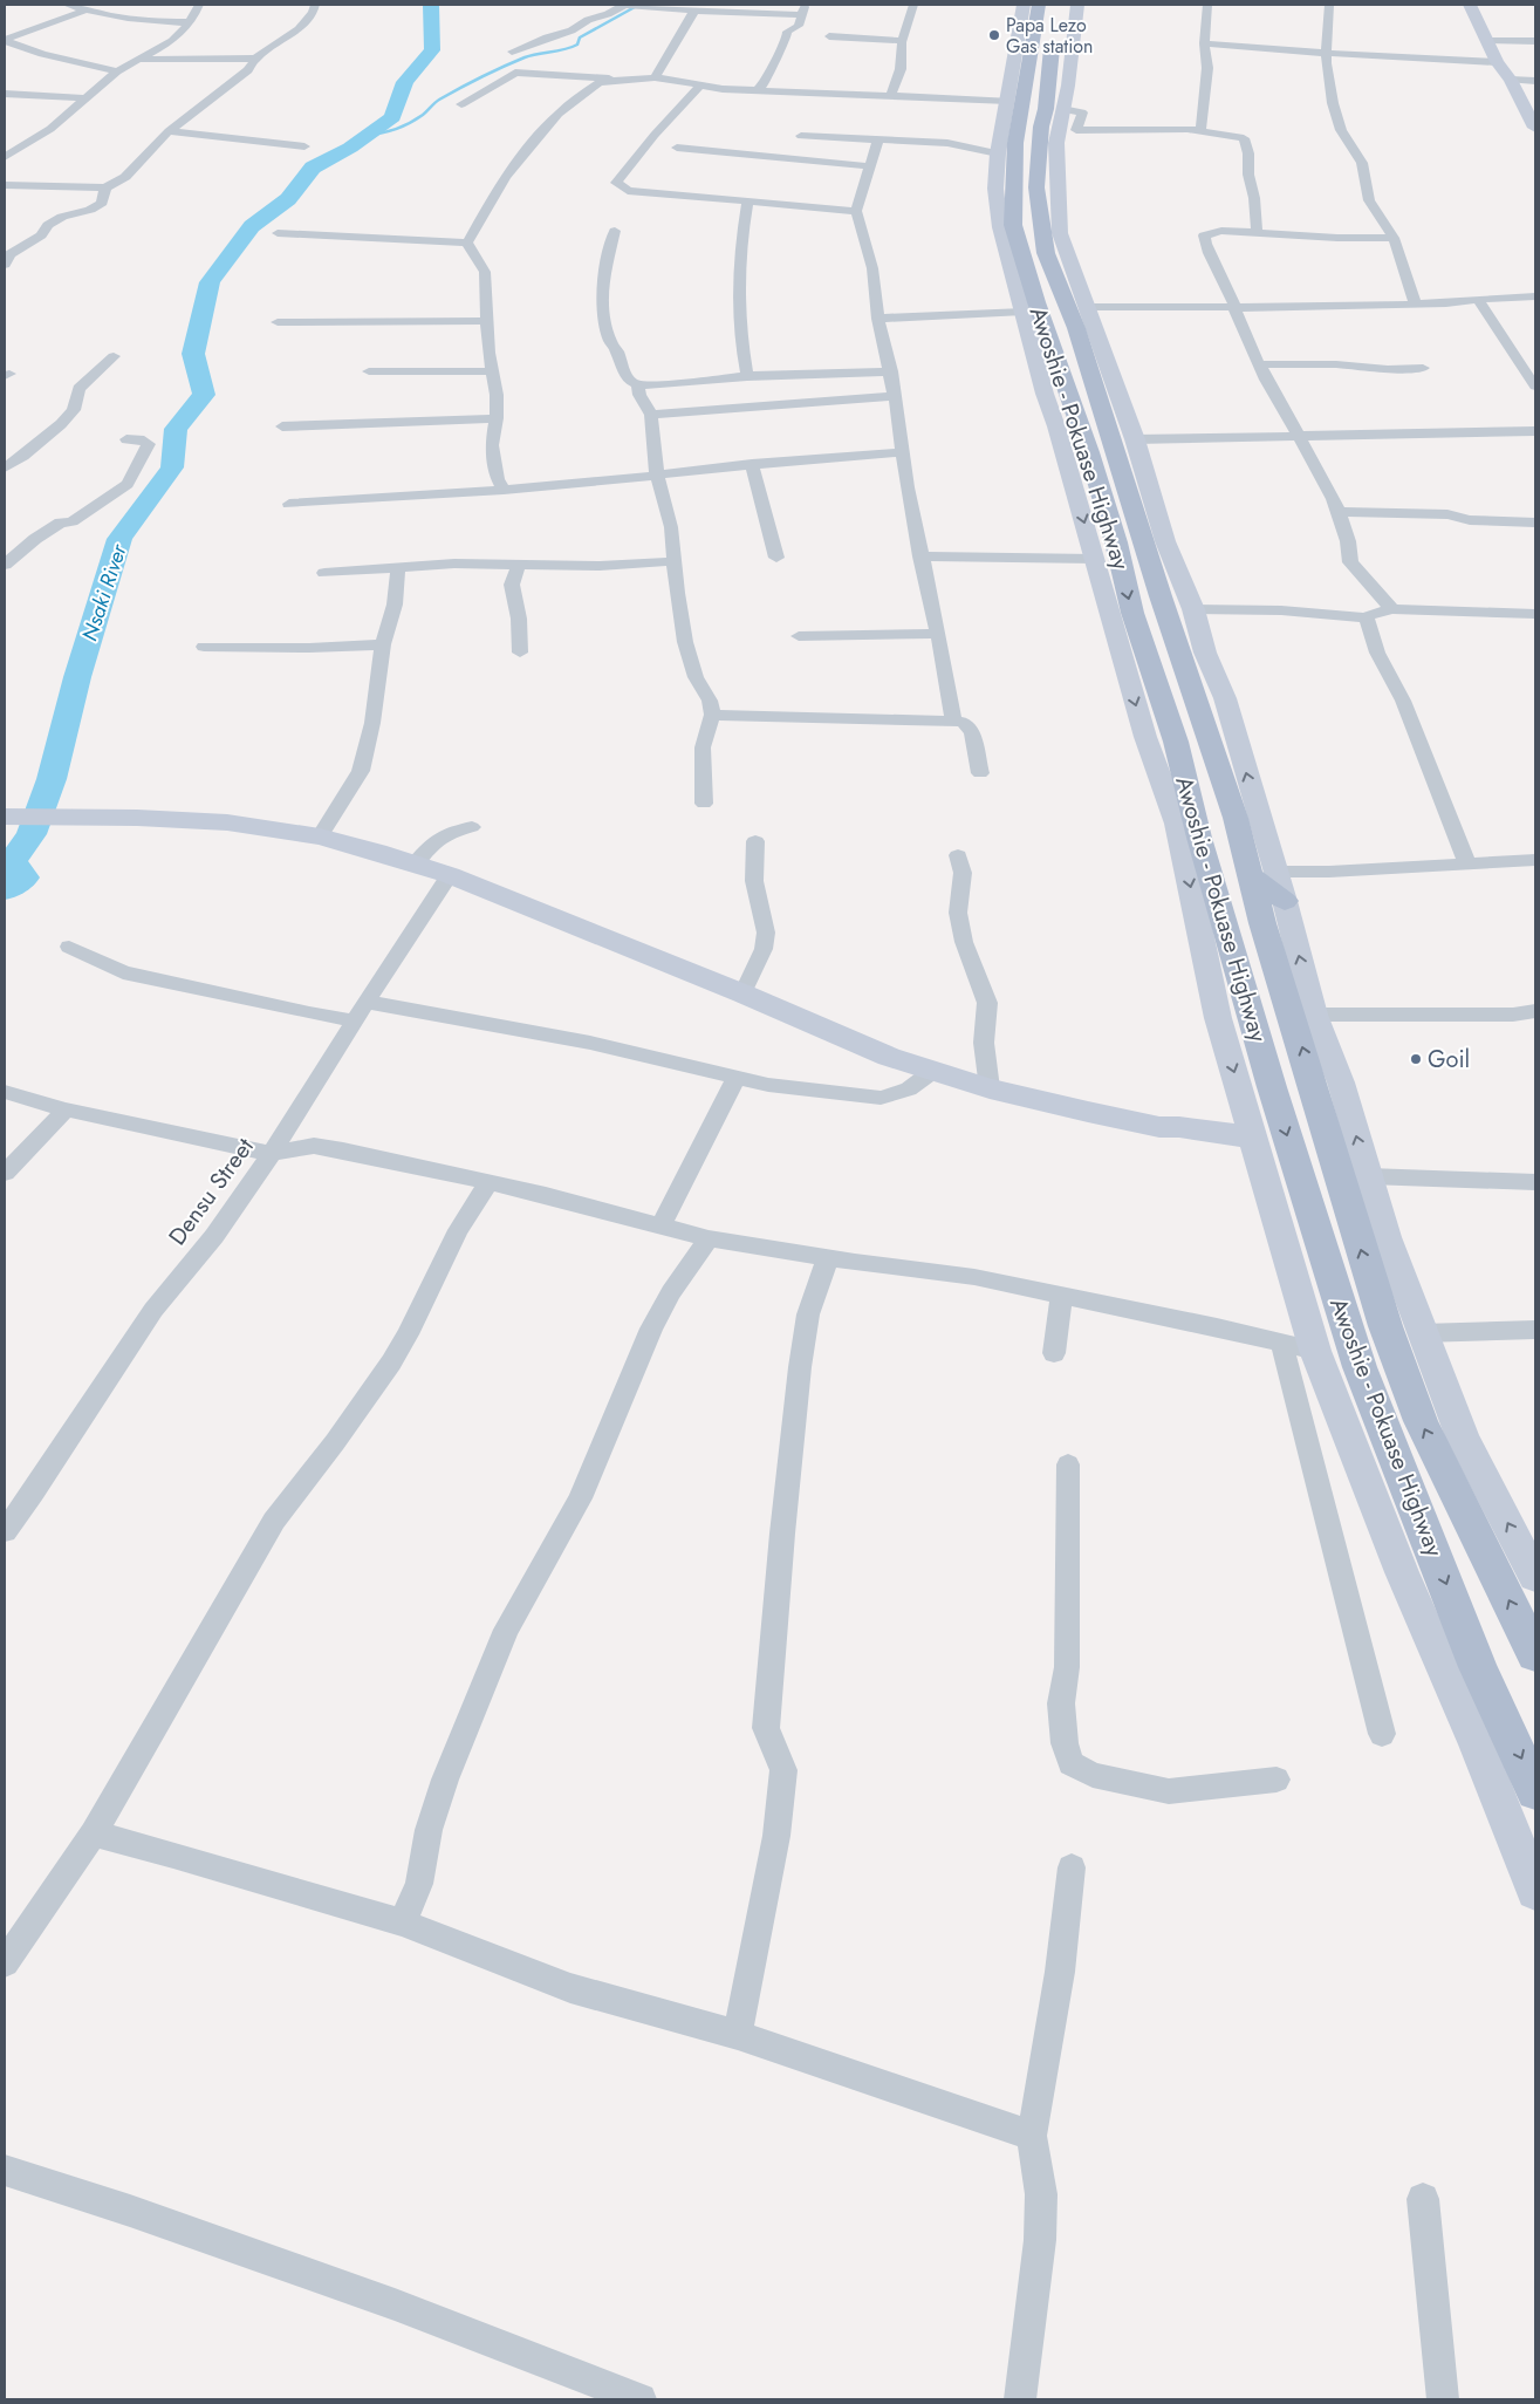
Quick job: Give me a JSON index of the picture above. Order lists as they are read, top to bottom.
{
  "streets": {
    "main road": ["Awoshie - Pokuase Highway"],
    "street": ["Densu Street"]
  },
  "water": ["Nsaki River"],
  "places": ["Papa Lezo Gas station", "Goil"]
}
